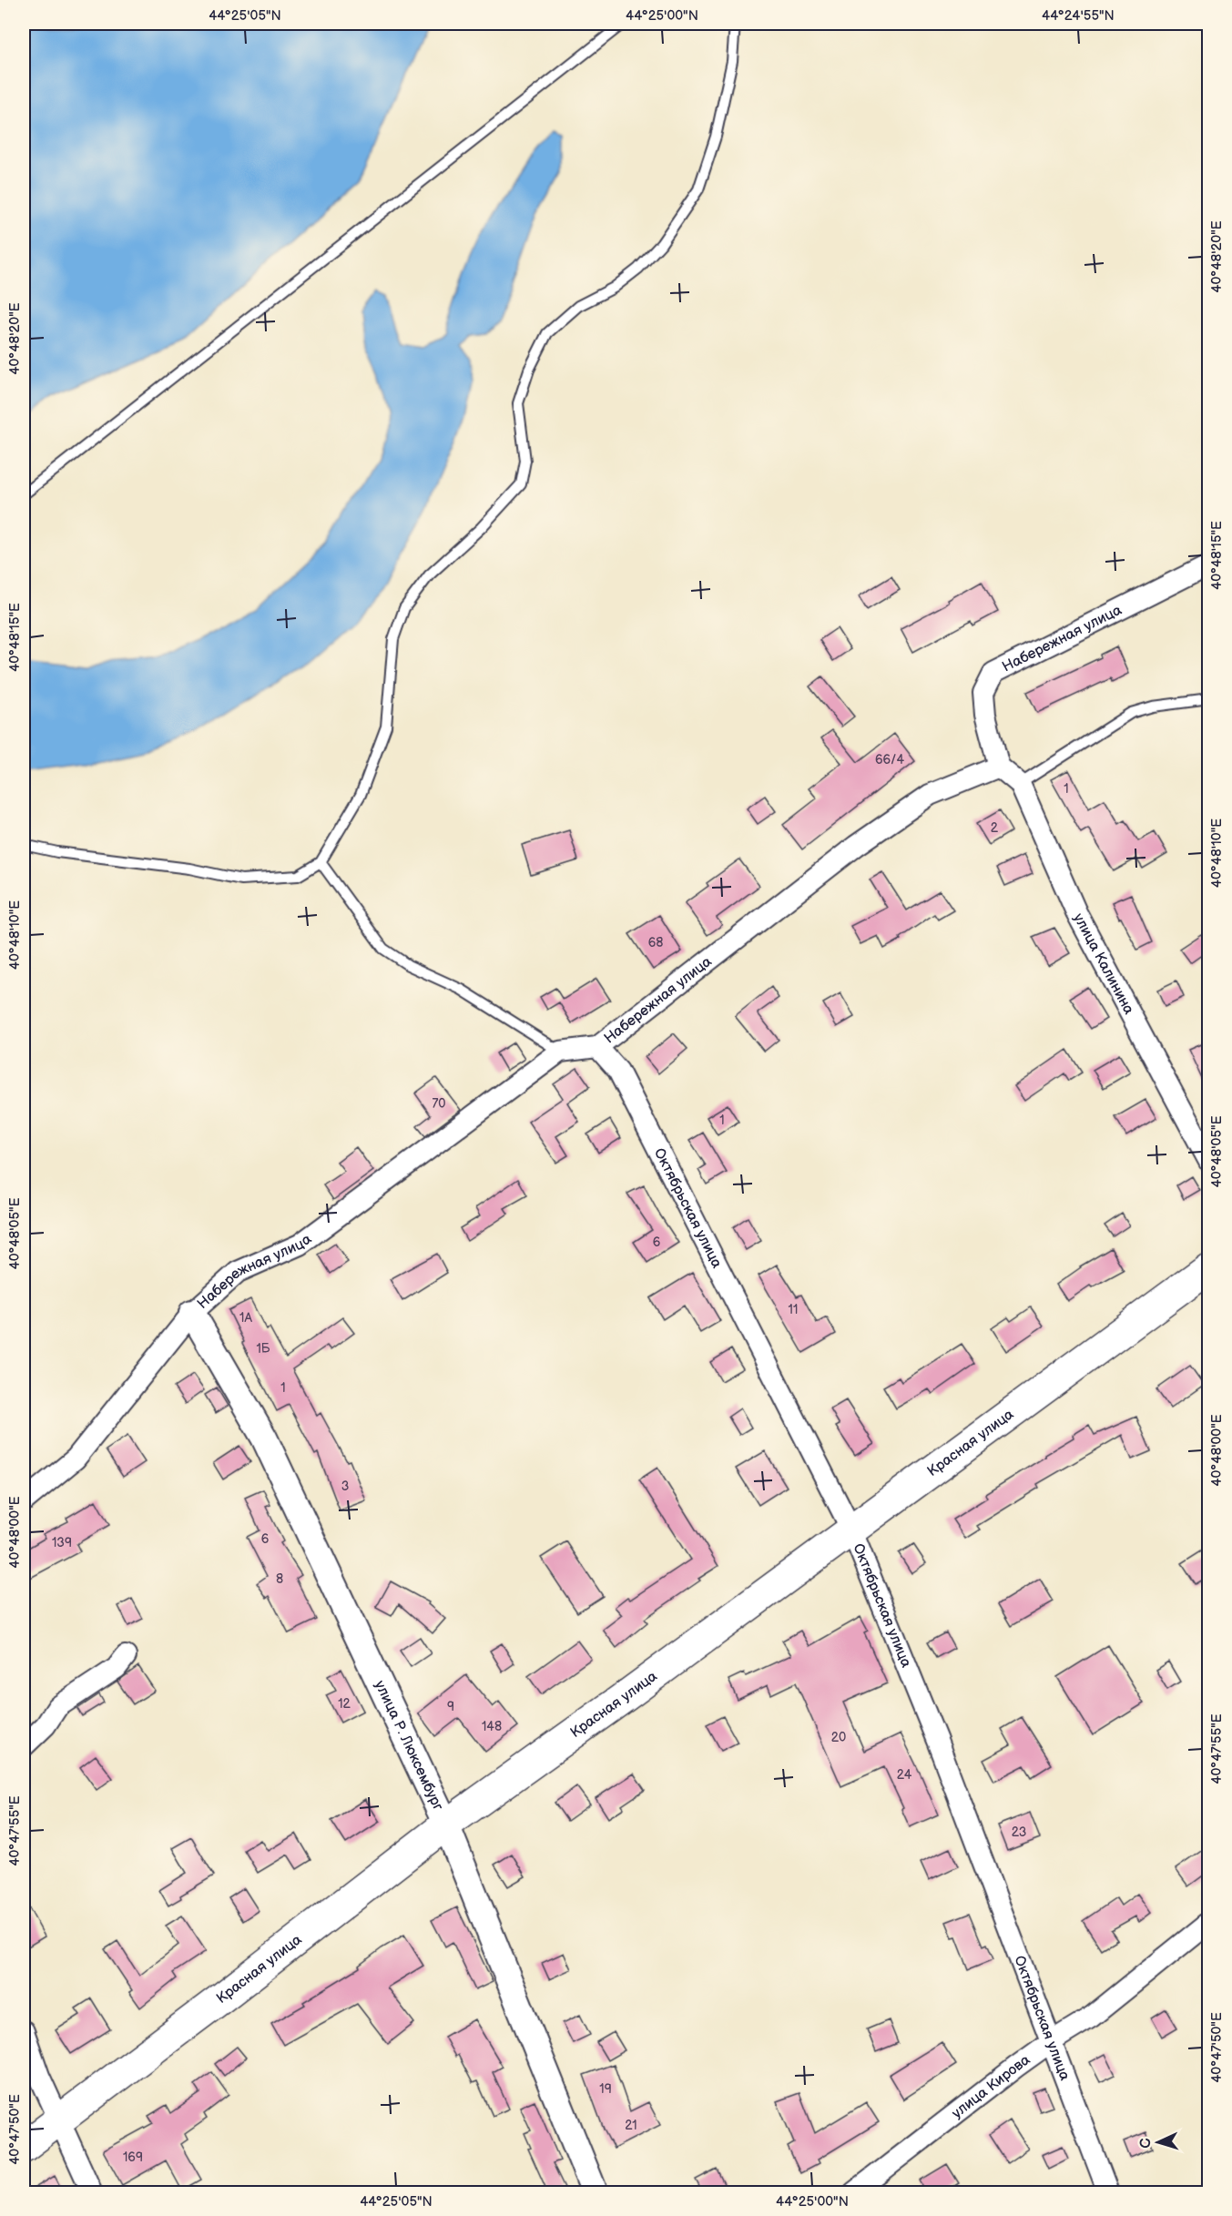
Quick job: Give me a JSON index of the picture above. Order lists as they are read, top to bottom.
{
  "streets": {
    "main road": ["Красная улица"],
    "street": [
      "Набережная улица",
      "улица Калинина",
      "Октябрьская улица",
      "улица Р. Люксембург",
      "улица Кирова"
    ]
  },
  "crossings": [
    ["Набережная улица", "улица Калинина"],
    ["Набережная улица", "Октябрьская улица"],
    ["Набережная улица", "улица Р. Люксембург"],
    ["Октябрьская улица", "Красная улица"],
    ["Октябрьская улица", "улица Кирова"],
    ["Красная улица", "улица Р. Люксембург"]
  ],
  "house_numbers": [
    "66/4",
    "1",
    "2",
    "68",
    "70",
    "1",
    "6",
    "11",
    "1А",
    "1Б",
    "1",
    "3",
    "6",
    "139",
    "8",
    "12",
    "9",
    "148",
    "20",
    "24",
    "23",
    "19",
    "21",
    "169"
  ],
  "north": "left",
  "coordinates": [
    "44°25'05\"N",
    "44°25'00\"N",
    "44°24'55\"N",
    "40°48'20\"E",
    "40°48'15\"E",
    "40°48'10\"E",
    "40°48'05\"E",
    "40°48'00\"E",
    "40°47'55\"E",
    "40°47'50\"E"
  ]
}
